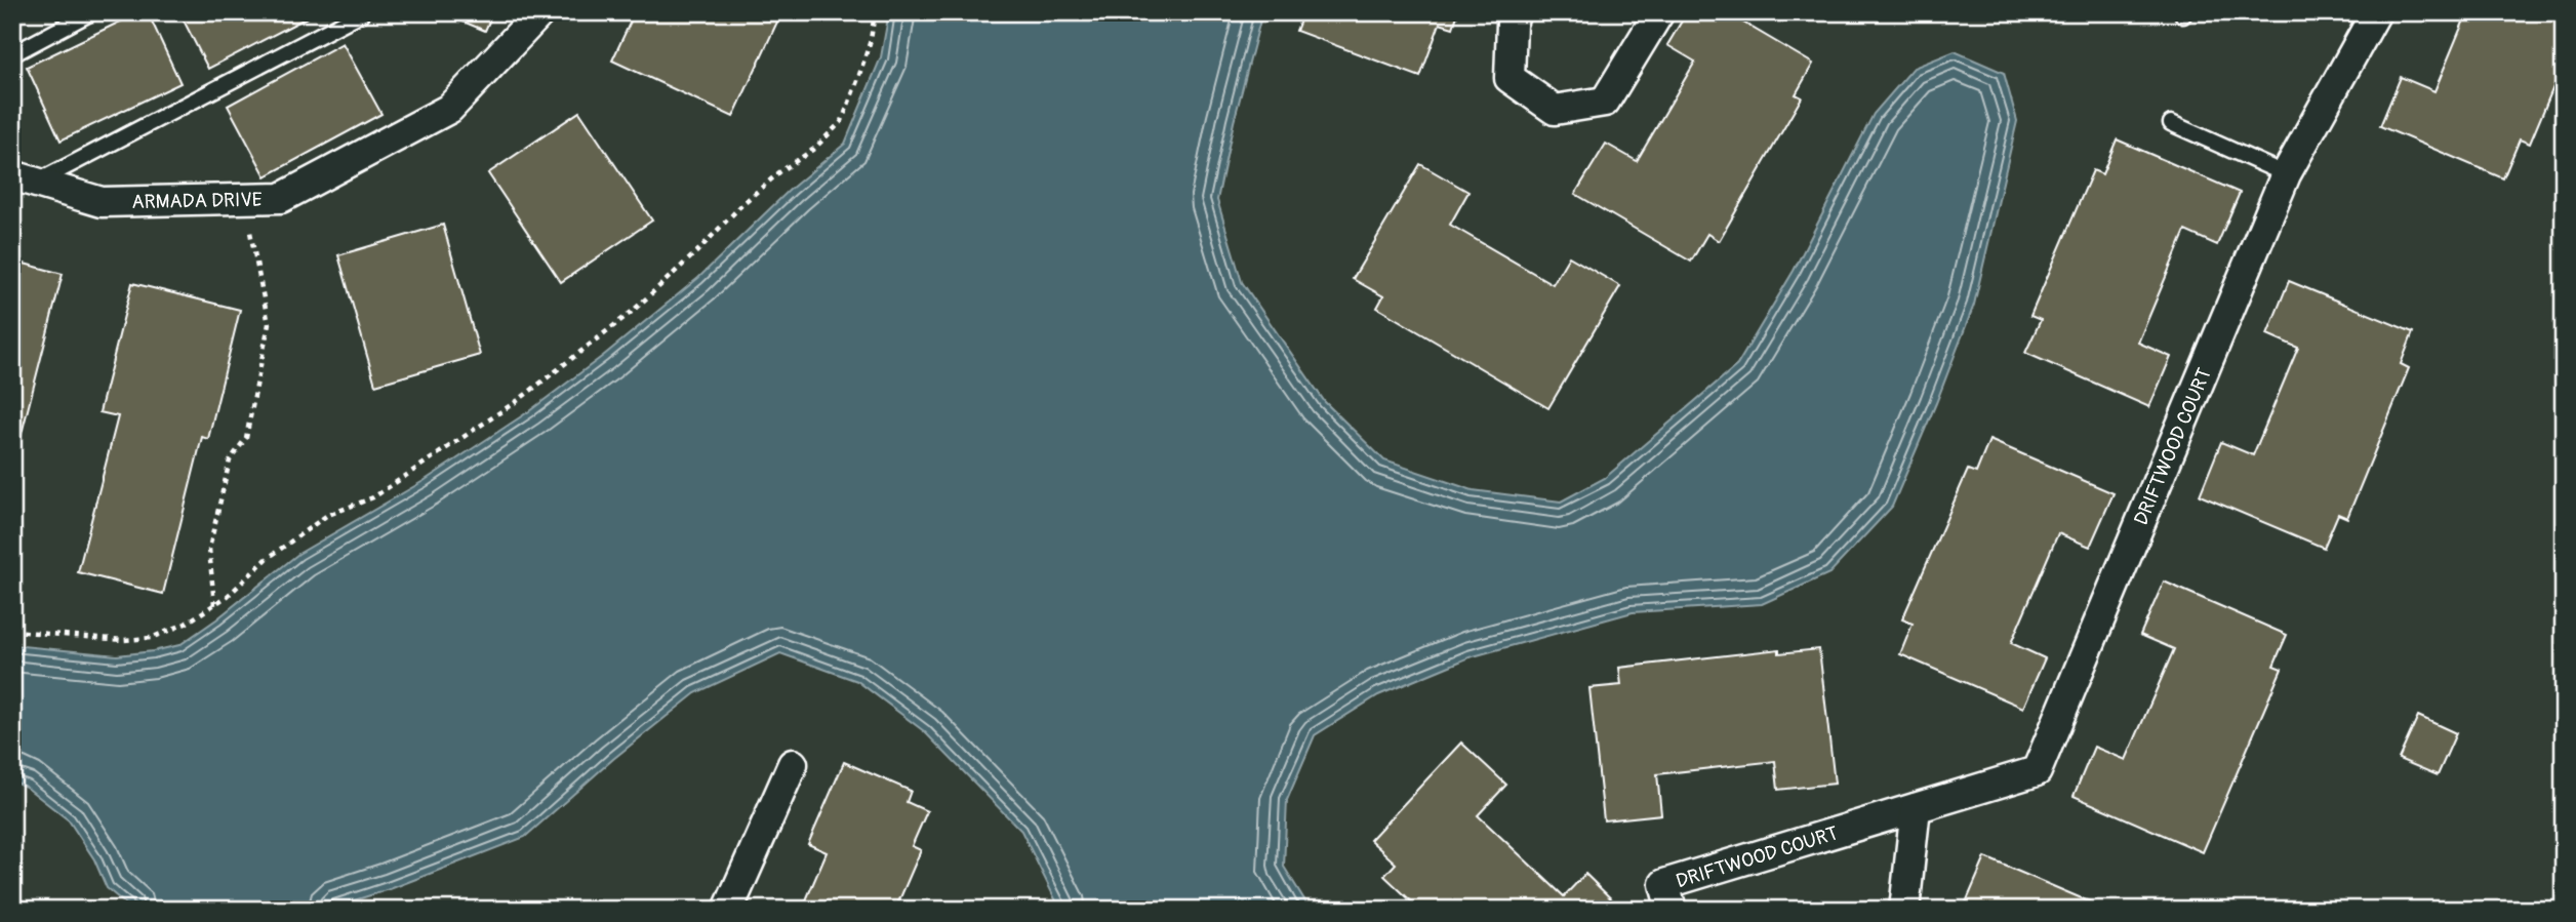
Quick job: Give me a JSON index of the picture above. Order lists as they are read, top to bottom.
{
  "streets": {
    "street": ["ARMADA DRIVE", "DRIFTWOOD COURT"]
  }
}
